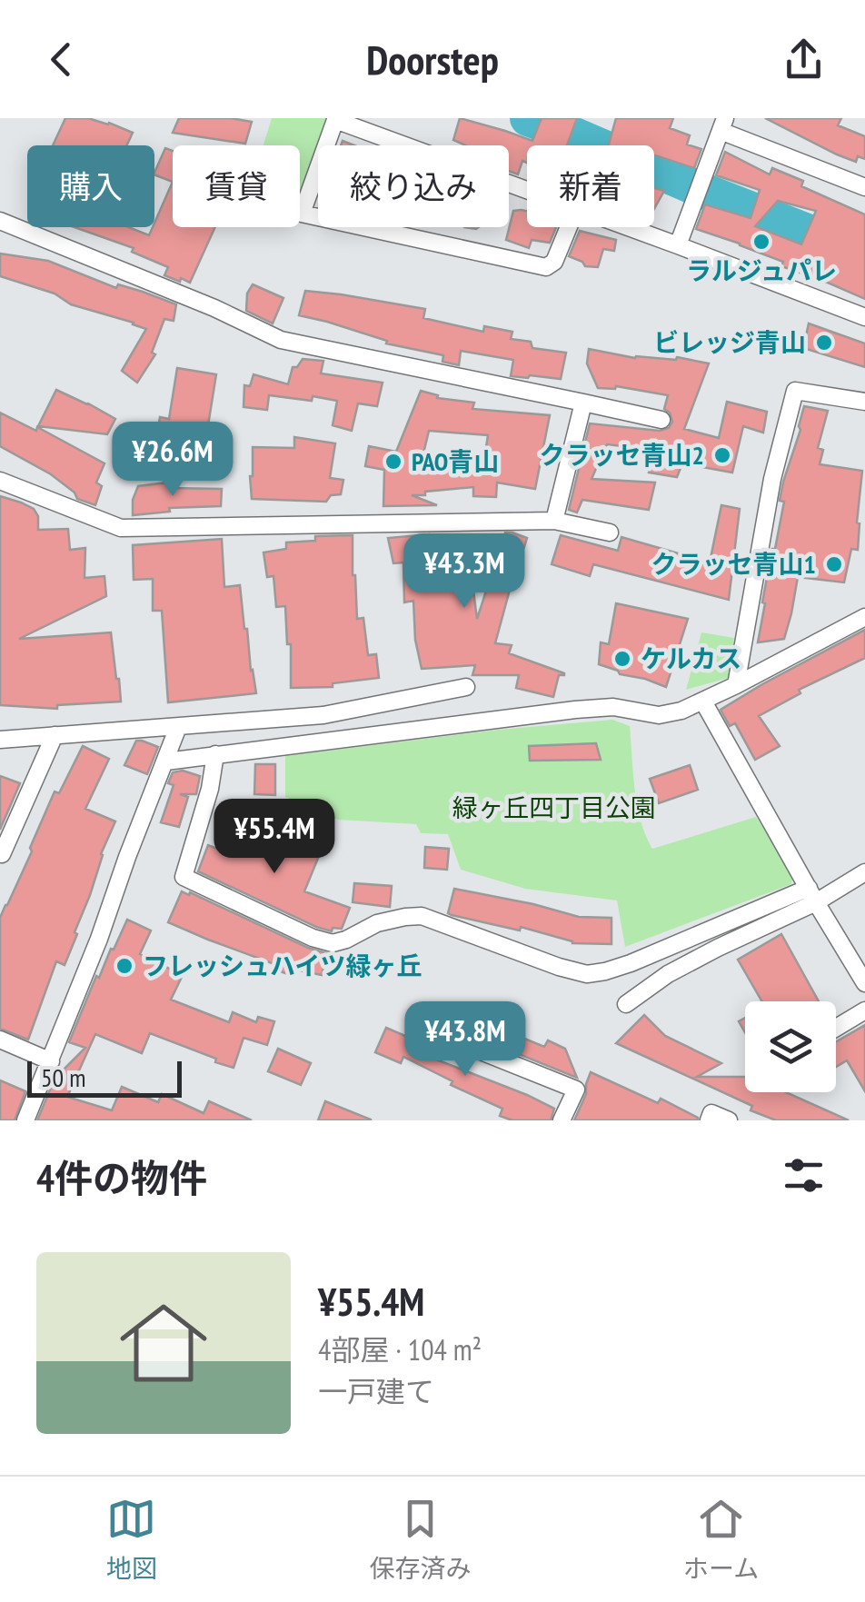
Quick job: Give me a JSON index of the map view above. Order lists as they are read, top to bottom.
{
  "parks": ["緑ヶ丘四丁目公園"],
  "places": [
    "ラルジュパレ",
    "ビレッジ青山",
    "クラッセ青山2",
    "PAO青山",
    "クラッセ青山1",
    "ケルカス",
    "フレッシュハイツ緑ヶ丘"
  ],
  "scale_bar": "50 m",
  "page": {
    "header": "Doorstep",
    "chip": [
      "購入",
      "賃貸",
      "絞り込み",
      "新着"
    ],
    "price": [
      "¥26.6M",
      "¥43.3M",
      "¥55.4M",
      "¥43.8M"
    ],
    "scale": "50 m",
    "heading": "4件の物件",
    "list": [
      {
        "name": "¥55.4M",
        "note": "4部屋 · 104 m² · 一戸建て"
      }
    ],
    "tabs": ["地図", "保存済み", "ホーム"]
  }
}
